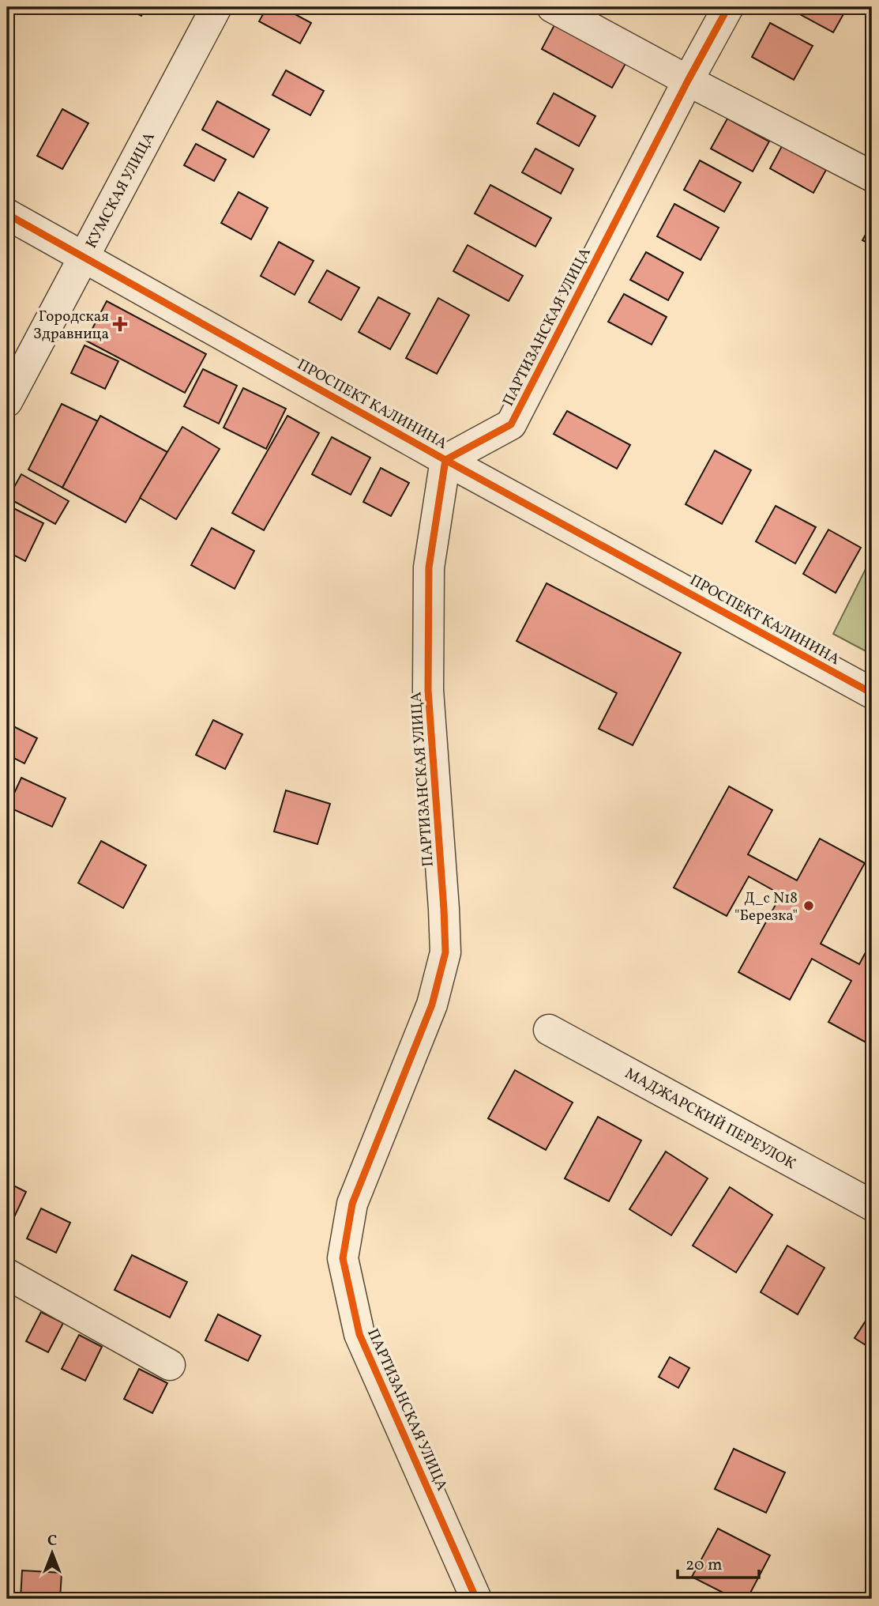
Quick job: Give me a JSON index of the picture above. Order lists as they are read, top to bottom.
{
  "streets": {
    "street": [
      "КУМСКАЯ УЛИЦА",
      "ПАРТИЗАНСКАЯ УЛИЦА",
      "ПРОСПЕКТ КАЛИНИНА",
      "МАДЖАРСКИЙ ПЕРЕУЛОК"
    ]
  },
  "crossings": [
    ["КУМСКАЯ УЛИЦА", "ПРОСПЕКТ КАЛИНИНА"],
    ["ПАРТИЗАНСКАЯ УЛИЦА", "ПРОСПЕКТ КАЛИНИНА"]
  ],
  "places": {
    "health": ["Городская Здравница"],
    "other": ["Д_с N18 \"Березка\""]
  },
  "scale_bar": "20 m",
  "north": "top"
}
